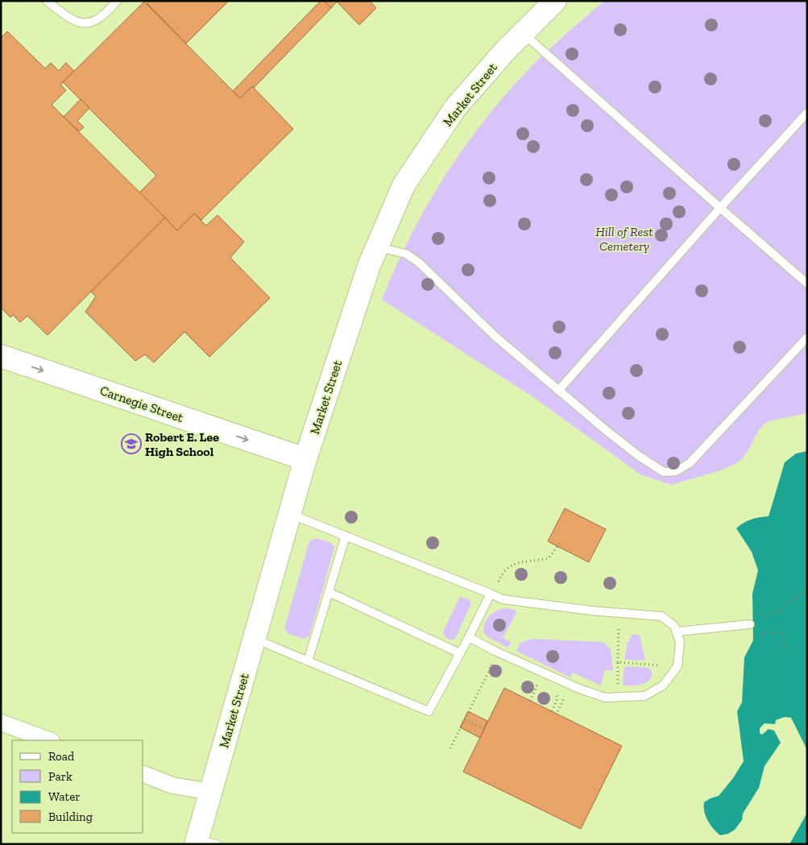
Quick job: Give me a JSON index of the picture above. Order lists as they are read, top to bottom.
{
  "streets": {
    "main road": ["Market Street", "Carnegie Street"]
  },
  "crossings": [
    ["Market Street", "Carnegie Street"]
  ],
  "one_way": ["Carnegie Street"],
  "parks": ["Hill of Rest Cemetery"],
  "places": {
    "school or university": ["Robert E. Lee High School"]
  },
  "legend": [
    "Road",
    "Park",
    "Water",
    "Building"
  ]
}
